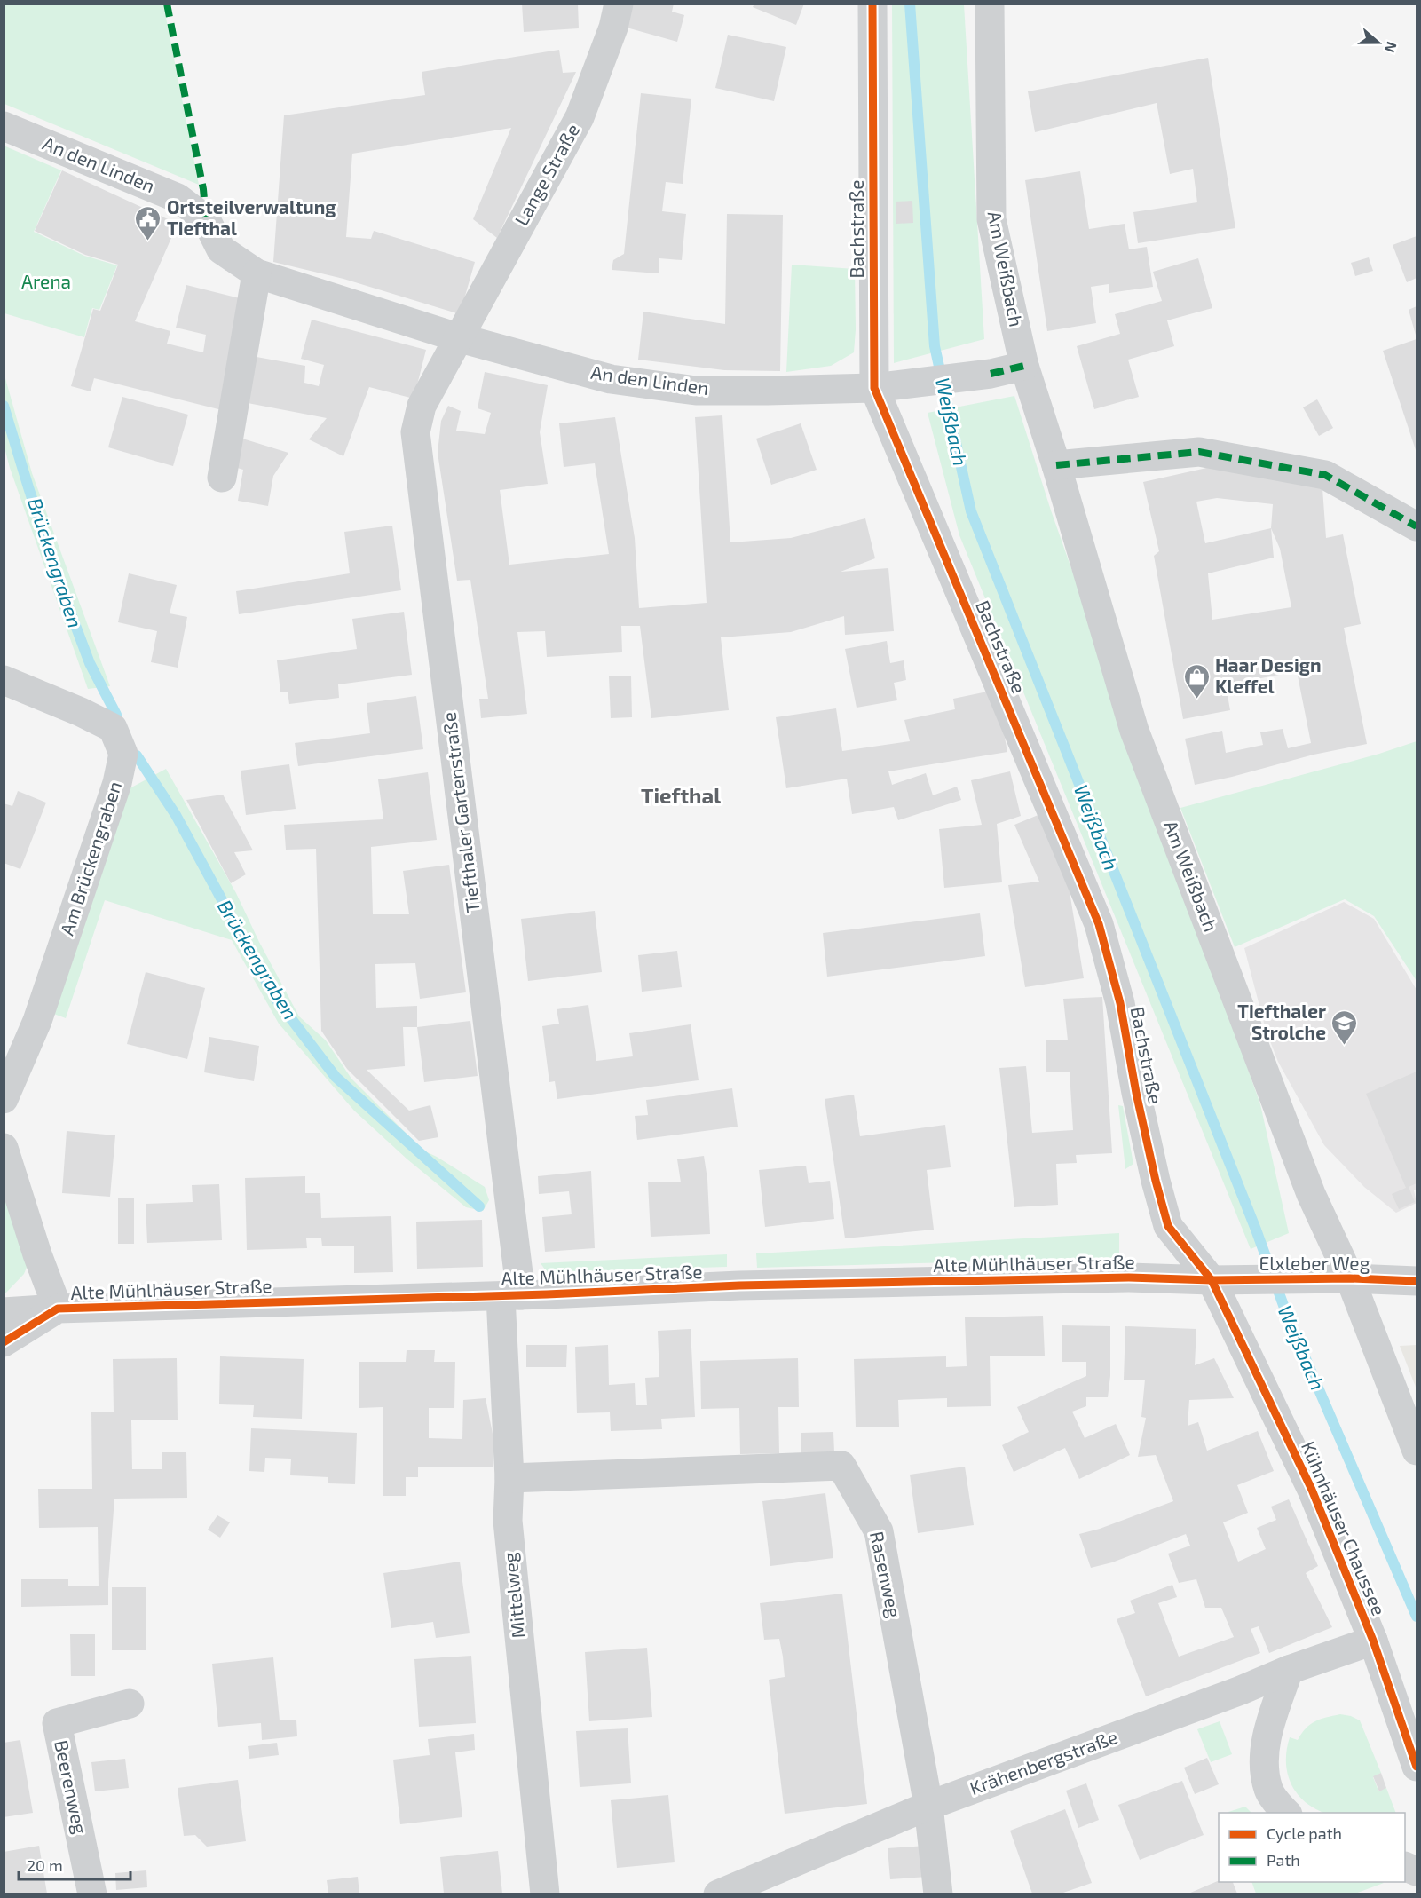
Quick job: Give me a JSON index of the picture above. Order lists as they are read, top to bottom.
{
  "streets": {
    "street": [
      "An den Linden",
      "Lange Straße",
      "Bachstraße",
      "Am Weißbach",
      "Tiefthaler Gartenstraße",
      "Am Brückengraben",
      "Alte Mühlhäuser Straße",
      "Elxleber Weg",
      "Kühnhäuser Chaussee",
      "Rasenweg",
      "Mittelweg",
      "Krähenbergstraße",
      "Beerenweg"
    ]
  },
  "crossings": [
    ["An den Linden", "Lange Straße"],
    ["An den Linden", "Bachstraße"],
    ["An den Linden", "Am Weißbach"],
    ["An den Linden", "Tiefthaler Gartenstraße"],
    ["Lange Straße", "Tiefthaler Gartenstraße"],
    ["Bachstraße", "Alte Mühlhäuser Straße"],
    ["Bachstraße", "Elxleber Weg"],
    ["Bachstraße", "Kühnhäuser Chaussee"],
    ["Am Weißbach", "Elxleber Weg"],
    ["Tiefthaler Gartenstraße", "Alte Mühlhäuser Straße"],
    ["Tiefthaler Gartenstraße", "Mittelweg"],
    ["Alte Mühlhäuser Straße", "Elxleber Weg"],
    ["Alte Mühlhäuser Straße", "Kühnhäuser Chaussee"],
    ["Alte Mühlhäuser Straße", "Mittelweg"],
    ["Elxleber Weg", "Kühnhäuser Chaussee"],
    ["Kühnhäuser Chaussee", "Krähenbergstraße"],
    ["Rasenweg", "Mittelweg"],
    ["Rasenweg", "Krähenbergstraße"]
  ],
  "districts": ["Tiefthal"],
  "water": ["Weißbach", "Brückengraben"],
  "parks": ["Arena"],
  "places": {
    "public building": ["Ortsteilverwaltung Tiefthal"],
    "shop": ["Haar Design Kleffel"],
    "school or university": ["Tiefthaler Strolche"]
  },
  "legend": ["Cycle path", "Path"],
  "scale_bar": "20 m",
  "north": "right"
}
